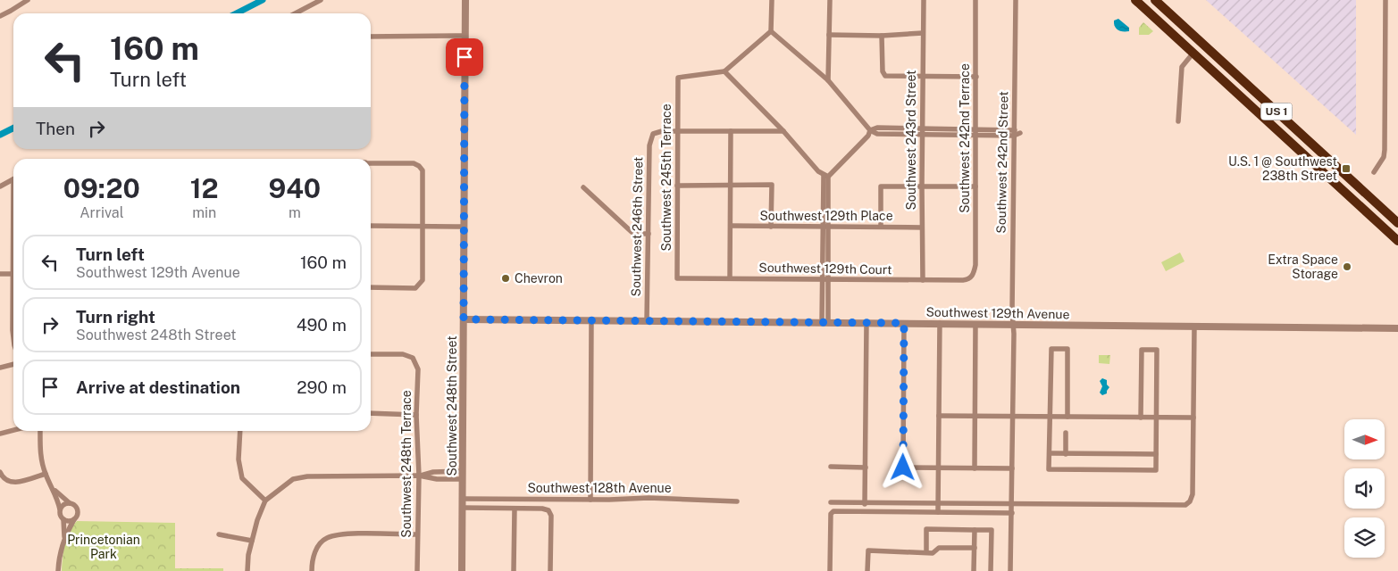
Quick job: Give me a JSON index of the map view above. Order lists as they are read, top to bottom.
{
  "streets": {
    "highway": ["US 1"],
    "street": [
      "Southwest 242nd Terrace",
      "Southwest 243rd Street",
      "Southwest 242nd Street",
      "Southwest 245th Terrace",
      "Southwest 129th Place",
      "Southwest 246th Street",
      "Southwest 129th Court",
      "Southwest 129th Avenue",
      "Southwest 248th Street",
      "Southwest 248th Terrace",
      "Southwest 128th Avenue"
    ]
  },
  "crossings": [
    ["Southwest 242nd Terrace", "Southwest 129th Court"],
    ["Southwest 243rd Street", "Southwest 129th Place"],
    ["Southwest 243rd Street", "Southwest 129th Court"],
    ["Southwest 242nd Street", "Southwest 129th Avenue"],
    ["Southwest 245th Terrace", "Southwest 246th Street"],
    ["Southwest 245th Terrace", "Southwest 129th Court"],
    ["Southwest 246th Street", "Southwest 129th Avenue"],
    ["Southwest 129th Avenue", "Southwest 248th Street"],
    ["Southwest 248th Street", "Southwest 128th Avenue"]
  ],
  "parks": ["Princetonian Park"],
  "places": {
    "transit": ["U.S. 1 @ Southwest 238th Street"],
    "other": ["Extra Space Storage", "Chevron"]
  },
  "north": "right",
  "page": {
    "turn": ["160 m", "Turn left"],
    "then": "Then",
    "eta": [
      "09:20",
      "Arrival",
      "12",
      "min",
      "940",
      "m"
    ],
    "list": [
      {
        "name": "Turn left",
        "note": "Southwest 129th Avenue",
        "value": "160 m"
      },
      {
        "name": "Turn right",
        "note": "Southwest 248th Street",
        "value": "490 m"
      },
      {
        "name": "Arrive at destination",
        "value": "290 m"
      }
    ]
  }
}
